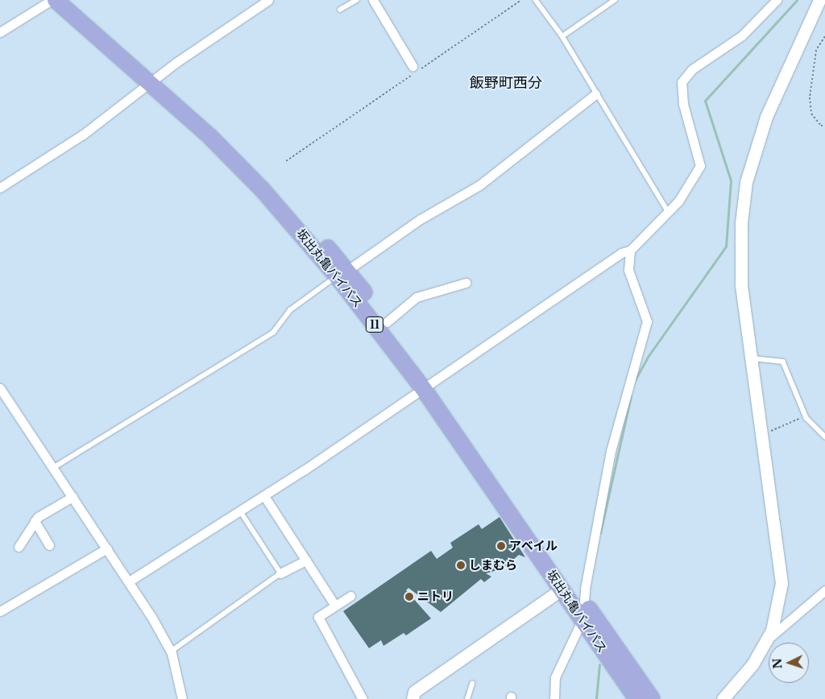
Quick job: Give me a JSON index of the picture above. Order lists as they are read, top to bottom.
{
  "streets": {
    "highway": ["坂出丸亀バイパス", "11"]
  },
  "districts": ["飯野町西分"],
  "places": ["アベイル", "しまむら", "ニトリ"],
  "north": "left"
}
